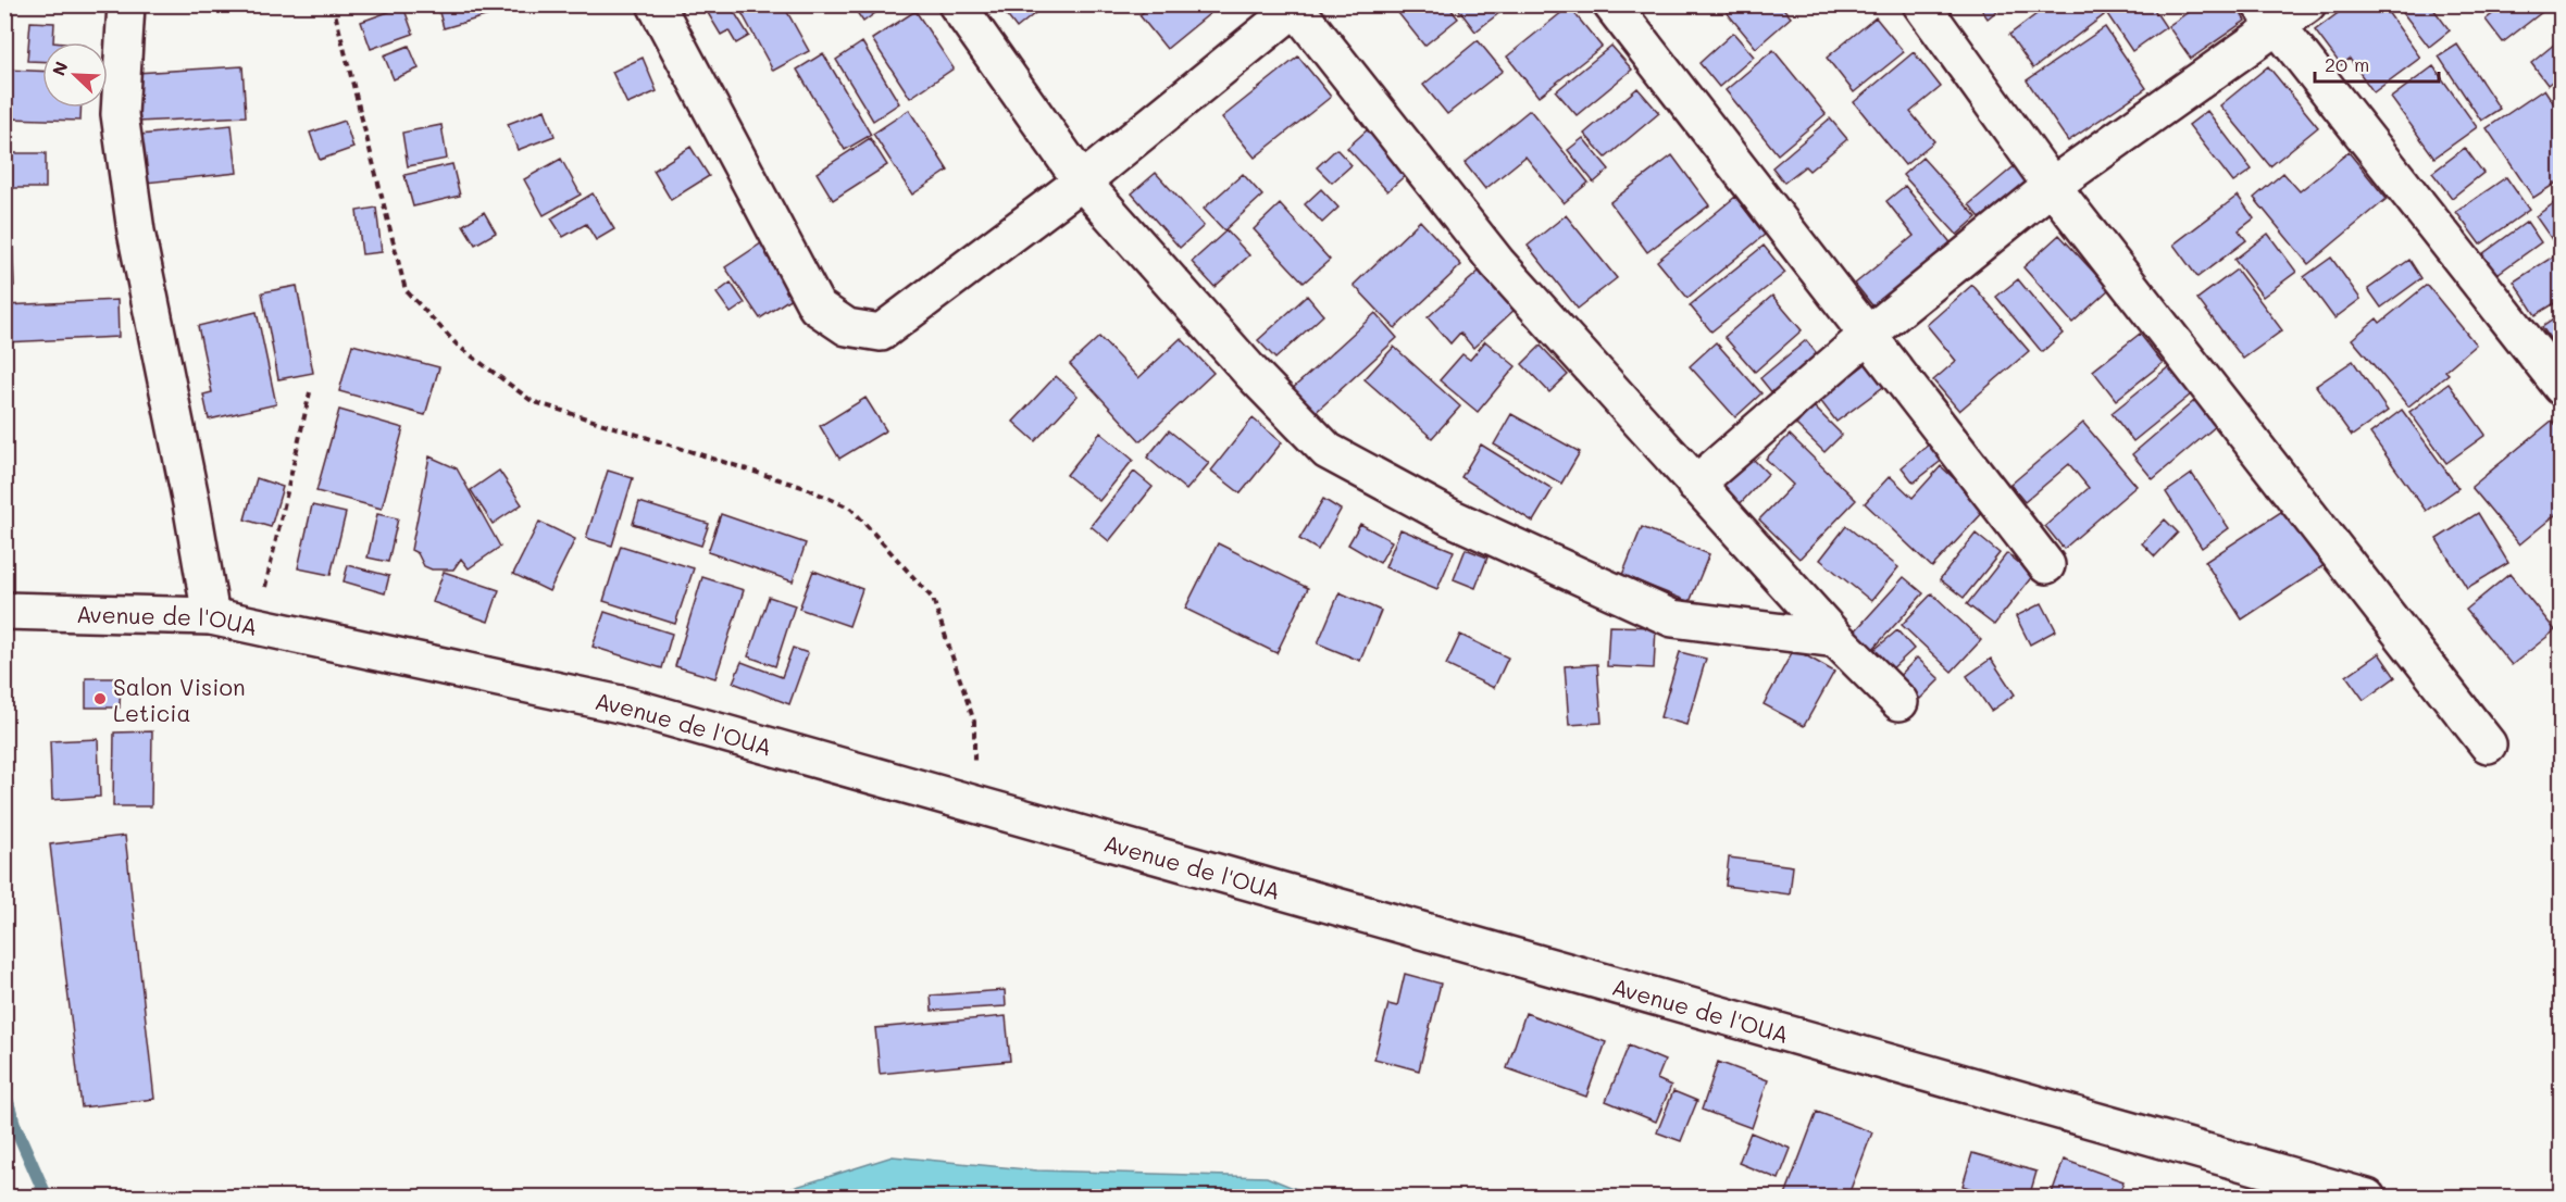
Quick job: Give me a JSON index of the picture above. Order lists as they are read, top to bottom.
{
  "streets": {
    "street": ["Avenue de l'OUA"]
  },
  "places": ["Salon Vision Leticia"],
  "scale_bar": "20 m",
  "north": "top left"
}
